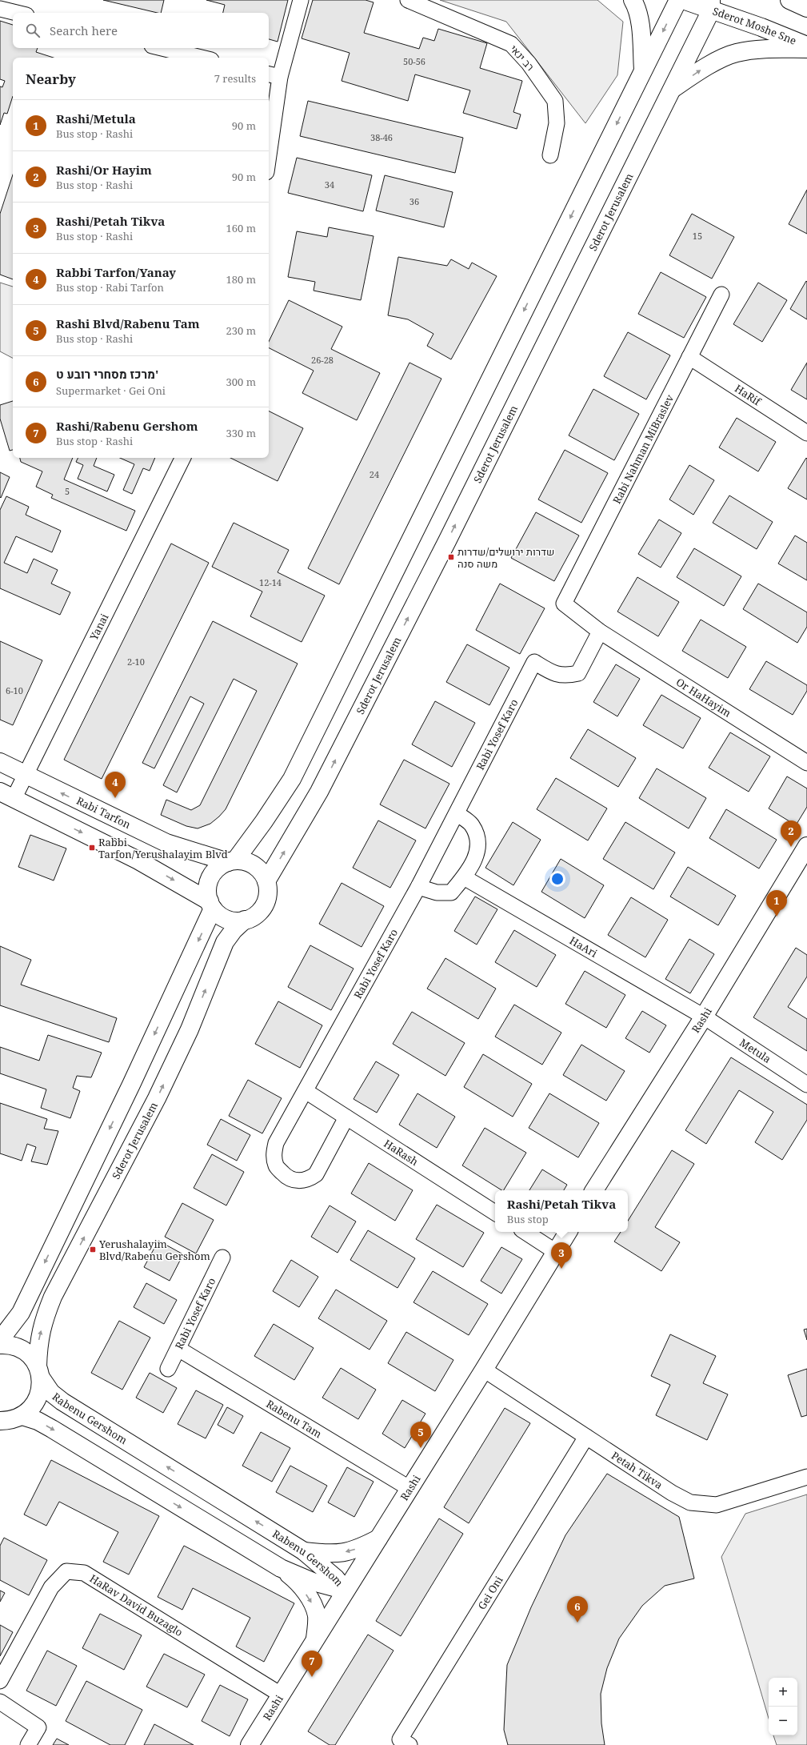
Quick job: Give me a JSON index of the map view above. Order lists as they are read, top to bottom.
{
  "streets": {
    "main road": [
      "Sderot Moshe Sne",
      "Sderot Jerusalem",
      "Rabi Tarfon",
      "Rashi",
      "Rabenu Gershom"
    ],
    "street": [
      "רב ינאי",
      "HaRif",
      "Rabi Nahman MiBraslev",
      "Yanai",
      "Or HaHayim",
      "Rabi Yosef Karo",
      "HaAri",
      "Metula",
      "HaRash",
      "Rabenu Tam",
      "Petah Tikva",
      "Gei Oni",
      "HaRav David Buzaglo"
    ]
  },
  "crossings": [
    ["Sderot Moshe Sne", "Sderot Jerusalem"],
    ["Sderot Jerusalem", "Rabi Tarfon"],
    ["Sderot Jerusalem", "Rabenu Gershom"],
    ["HaRif", "Rabi Nahman MiBraslev"],
    ["Rabi Nahman MiBraslev", "Or HaHayim"],
    ["Yanai", "Rabi Tarfon"],
    ["Or HaHayim", "Rabi Yosef Karo"],
    ["Rabi Yosef Karo", "HaRash"],
    ["Rabi Yosef Karo", "Rabenu Tam"],
    ["HaAri", "Rashi"],
    ["HaAri", "Metula"],
    ["Rashi", "Metula"],
    ["Rashi", "Rabenu Gershom"],
    ["Rashi", "Rabenu Tam"],
    ["Rashi", "Petah Tikva"],
    ["Rashi", "HaRav David Buzaglo"],
    ["Petah Tikva", "Gei Oni"]
  ],
  "places": {
    "transit": ["שדרות ירושלים/שדרות משה סנה", "Rabbi Tarfon/Yerushalayim Blvd", "Yerushalayim Blvd/Rabenu Gershom"]
  },
  "house_numbers": [
    "50-56",
    "38-46",
    "34",
    "36",
    "15",
    "26-28",
    "24",
    "5",
    "12-14",
    "2-10",
    "6-10"
  ],
  "page": {
    "search": "Search here",
    "heading": ["Nearby", "7 results"],
    "list": [
      {
        "mark": "1",
        "name": "Rashi/Metula",
        "note": "Bus stop · Rashi",
        "value": "90 m"
      },
      {
        "mark": "2",
        "name": "Rashi/Or Hayim",
        "note": "Bus stop · Rashi",
        "value": "90 m"
      },
      {
        "mark": "3",
        "name": "Rashi/Petah Tikva",
        "note": "Bus stop · Rashi",
        "value": "160 m"
      },
      {
        "mark": "4",
        "name": "Rabbi Tarfon/Yanay",
        "note": "Bus stop · Rabi Tarfon",
        "value": "180 m"
      },
      {
        "mark": "5",
        "name": "Rashi Blvd/Rabenu Tam",
        "note": "Bus stop · Rashi",
        "value": "230 m"
      },
      {
        "mark": "6",
        "name": "מרכז מסחרי רובע ט'",
        "note": "Supermarket · Gei Oni",
        "value": "300 m"
      },
      {
        "mark": "7",
        "name": "Rashi/Rabenu Gershom",
        "note": "Bus stop · Rashi",
        "value": "330 m"
      }
    ],
    "pins": [
      "4",
      "2",
      "1",
      "3",
      "5",
      "6",
      "7"
    ],
    "popup": ["Rashi/Petah Tikva", "Bus stop"],
    "map_buttons": ["+", "−"]
  }
}
